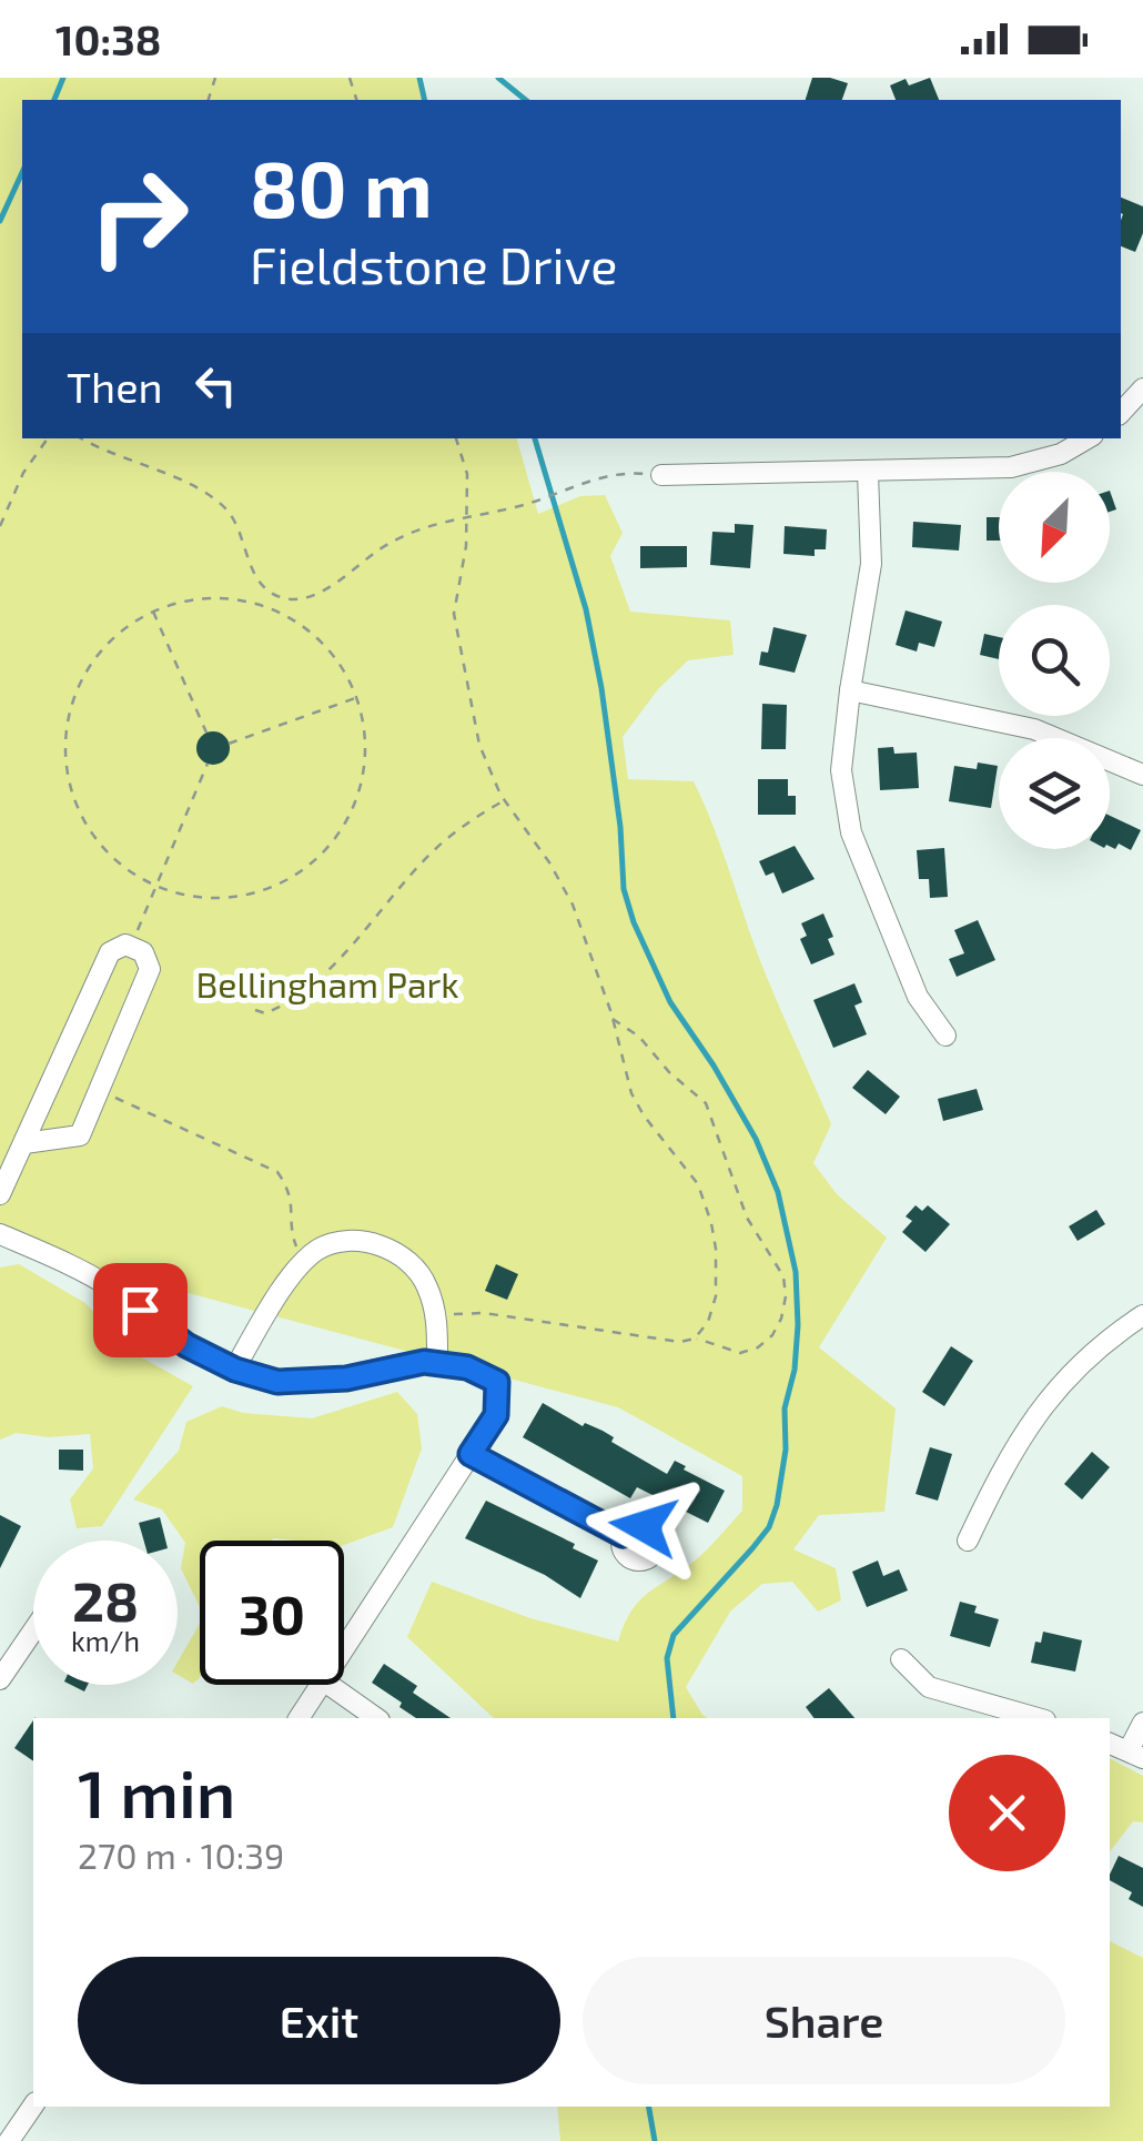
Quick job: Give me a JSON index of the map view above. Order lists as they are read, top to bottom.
{
  "parks": ["Bellingham Park"],
  "north": "bottom left",
  "page": {
    "status": "10:38",
    "turn": ["80 m", "Fieldstone Drive"],
    "then": "Then",
    "speed": "28 km/h",
    "limit": "30",
    "heading": ["1 min", "270 m · 10:39"],
    "buttons": ["Exit", "Share"]
  }
}
